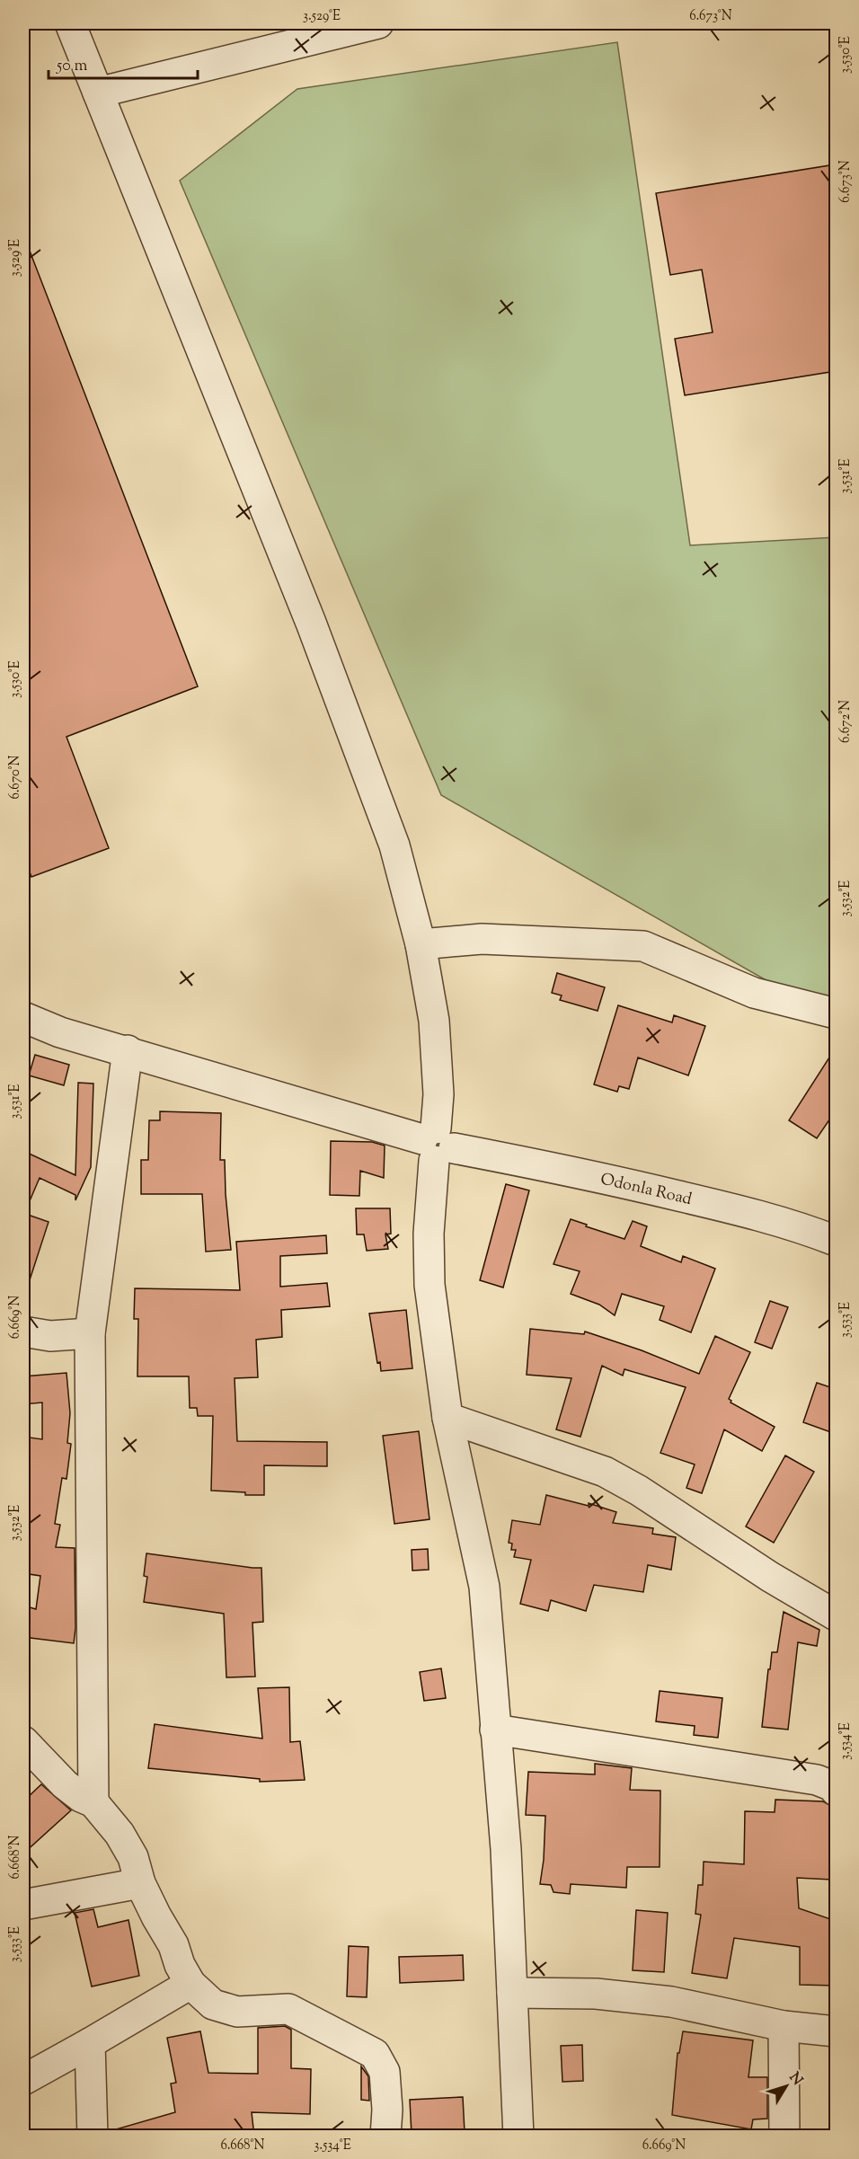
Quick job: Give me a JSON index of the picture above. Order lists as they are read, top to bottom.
{
  "streets": {
    "street": ["Odonla Road"]
  },
  "scale_bar": "50 m",
  "north": "top right",
  "coordinates": [
    "3.529°E",
    "6.673°N",
    "3.530°E",
    "3.531°E",
    "6.672°N",
    "6.670°N",
    "3.532°E",
    "6.669°N",
    "3.533°E",
    "3.534°E",
    "6.668°N"
  ]
}
